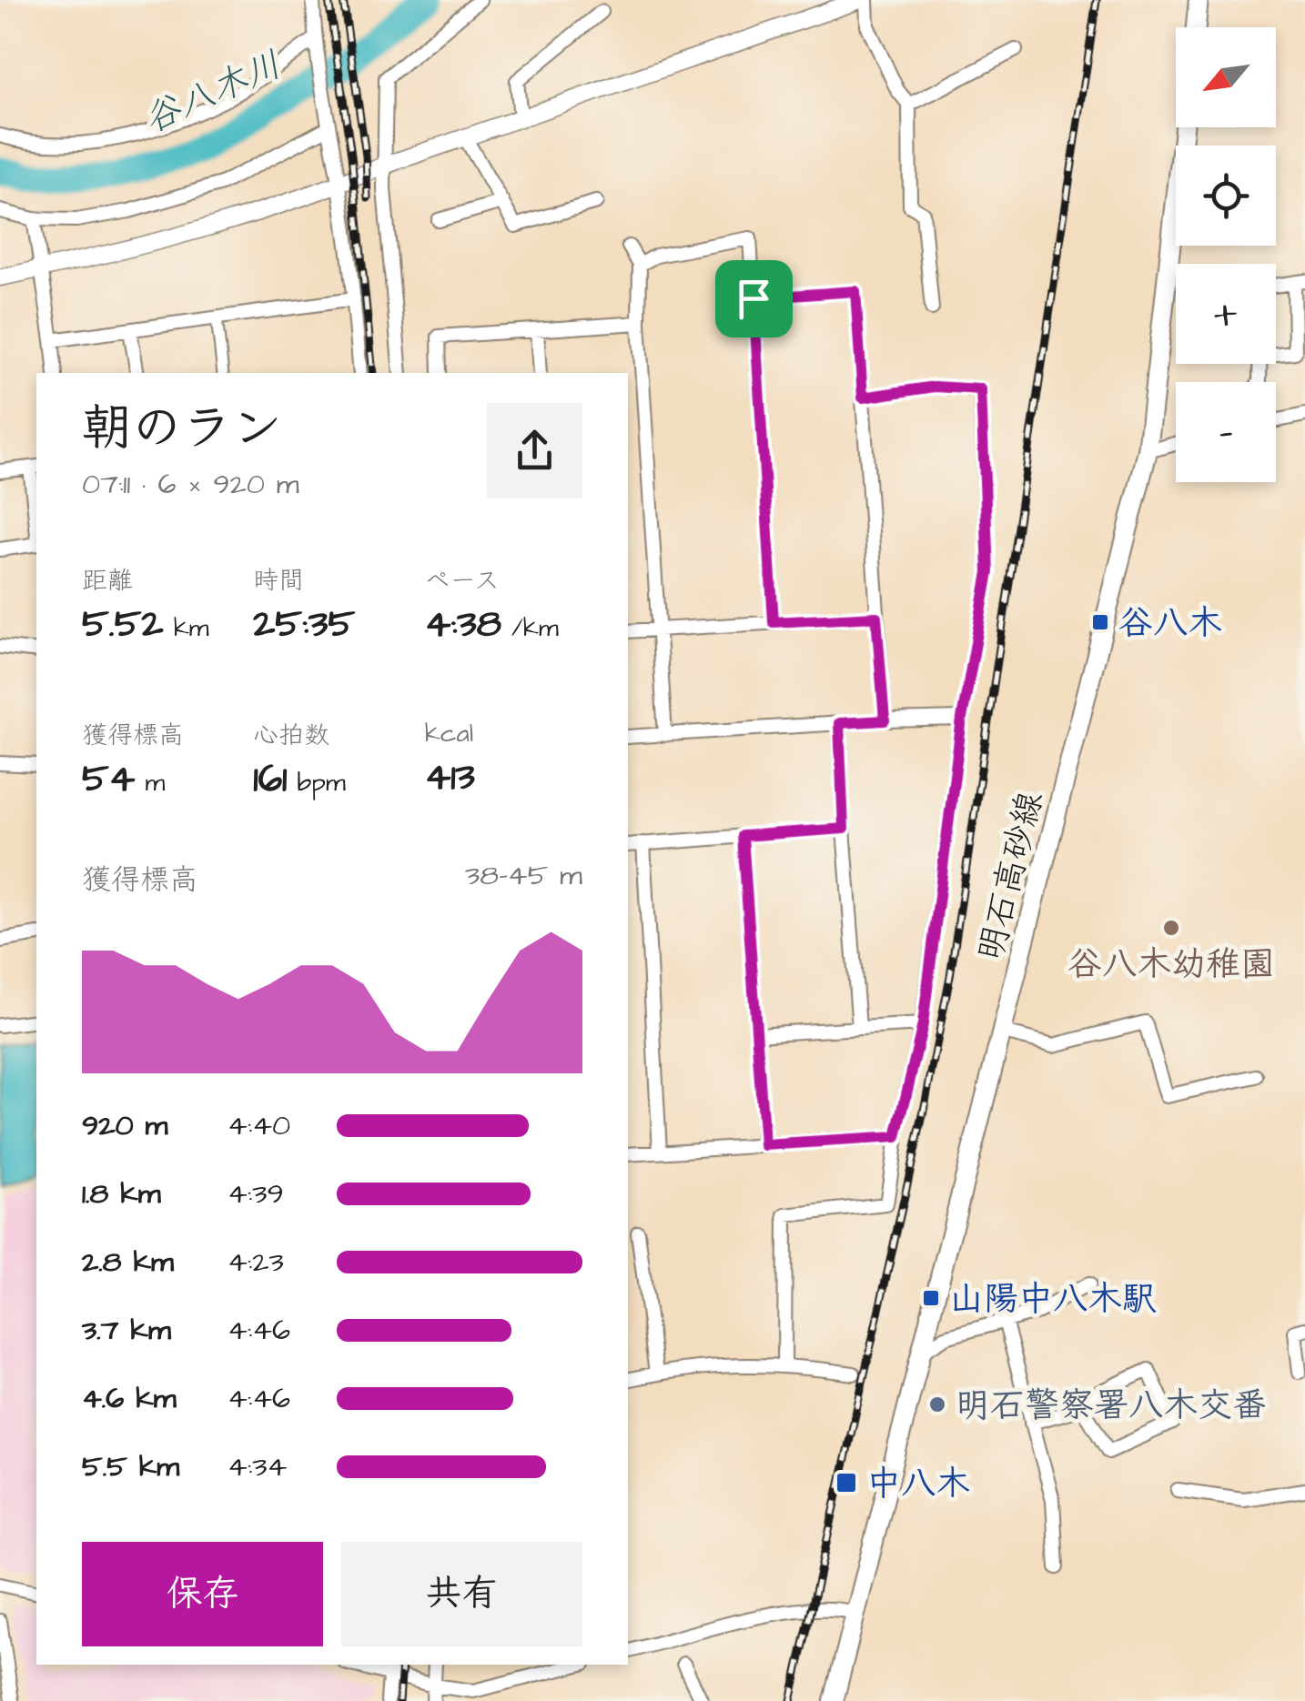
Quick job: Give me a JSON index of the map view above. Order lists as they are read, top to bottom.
{
  "streets": {
    "main road": ["明石高砂線"]
  },
  "water": ["谷八木川"],
  "places": {
    "transit": ["谷八木", "山陽中八木駅", "中八木"],
    "other": ["谷八木幼稚園", "明石警察署八木交番"]
  },
  "north": "bottom left",
  "page": {
    "map_buttons": ["+", "−"],
    "heading": ["朝のラン", "07:11 · 6 × 920 m"],
    "stats": [
      ["距離", "5.52 km"],
      ["時間", "25:35"],
      ["ペース", "4:38 /km"],
      ["獲得標高", "54 m"],
      ["心拍数", "161 bpm"],
      ["kcal", "413"]
    ],
    "chart": ["獲得標高", "38–45 m"],
    "list": [
      {
        "name": "920 m",
        "note": "4:40"
      },
      {
        "name": "1.8 km",
        "note": "4:39"
      },
      {
        "name": "2.8 km",
        "note": "4:23"
      },
      {
        "name": "3.7 km",
        "note": "4:46"
      },
      {
        "name": "4.6 km",
        "note": "4:46"
      },
      {
        "name": "5.5 km",
        "note": "4:34"
      }
    ],
    "buttons": ["保存", "共有"]
  }
}
